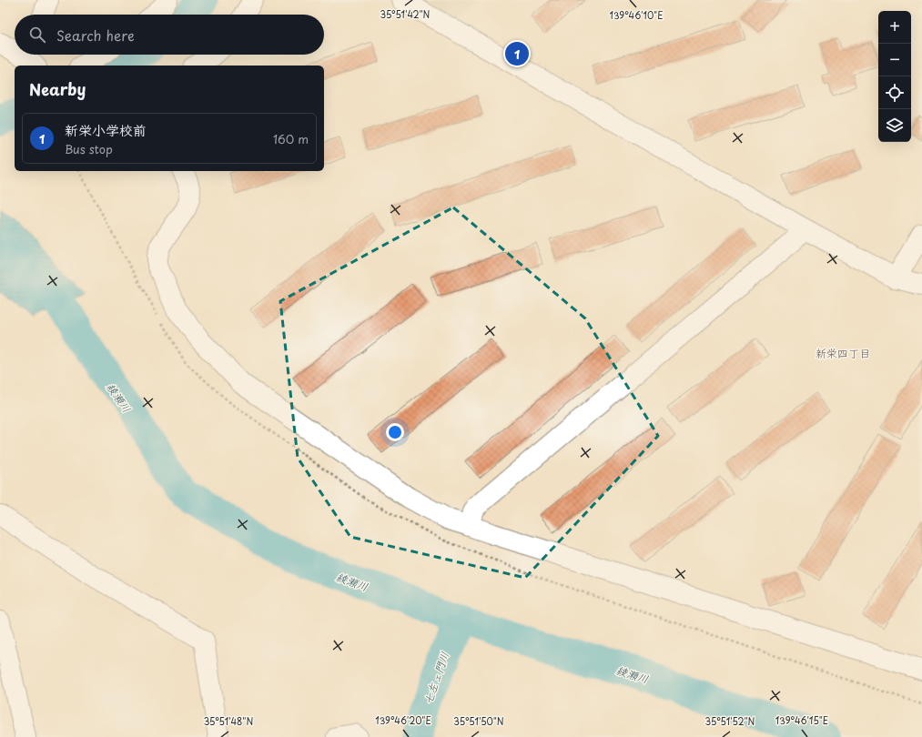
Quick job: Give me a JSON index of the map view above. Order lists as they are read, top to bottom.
{
  "districts": ["新栄四丁目"],
  "water": ["綾瀬川", "七左ェ門川"],
  "page": {
    "map_buttons": ["+", "−"],
    "search": "Search here",
    "pins": "1",
    "heading": "Nearby",
    "list": [
      {
        "mark": "1",
        "name": "新栄小学校前",
        "note": "Bus stop",
        "value": "160 m"
      }
    ]
  },
  "coordinates": [
    "35°51'42\"N",
    "139°46'10\"E",
    "139°46'20\"E",
    "139°46'15\"E",
    "35°51'48\"N",
    "35°51'50\"N",
    "35°51'52\"N"
  ]
}
